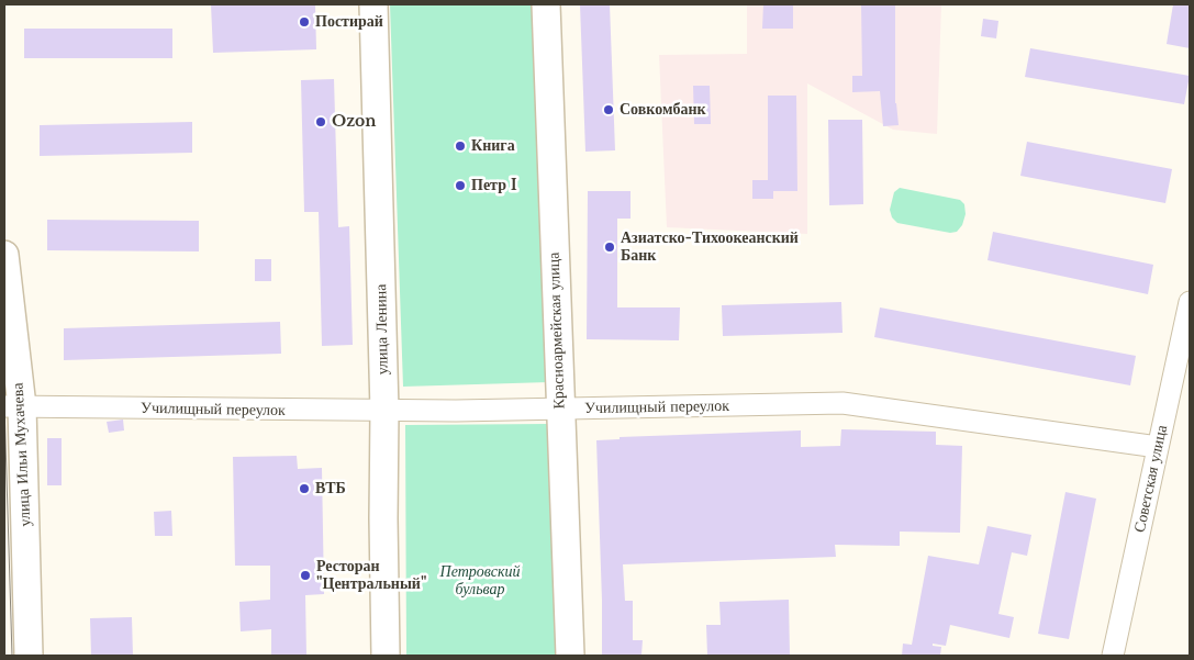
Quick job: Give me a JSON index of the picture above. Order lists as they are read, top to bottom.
{
  "streets": {
    "main road": ["улица Ленина", "Красноармейская улица", "улица Ильи Мухачева"],
    "street": ["Училищный переулок", "Советская улица"]
  },
  "crossings": [
    ["улица Ленина", "Училищный переулок"],
    ["Красноармейская улица", "Училищный переулок"],
    ["Училищный переулок", "улица Ильи Мухачева"],
    ["Училищный переулок", "Советская улица"]
  ],
  "parks": ["Петровский бульвар"],
  "places": [
    "Постирай",
    "Совкомбанк",
    "Ozon",
    "Книга",
    "Петр I",
    "Азиатско-Тихоокеанский Банк",
    "ВТБ",
    "Ресторан \"Центральный\""
  ]
}
